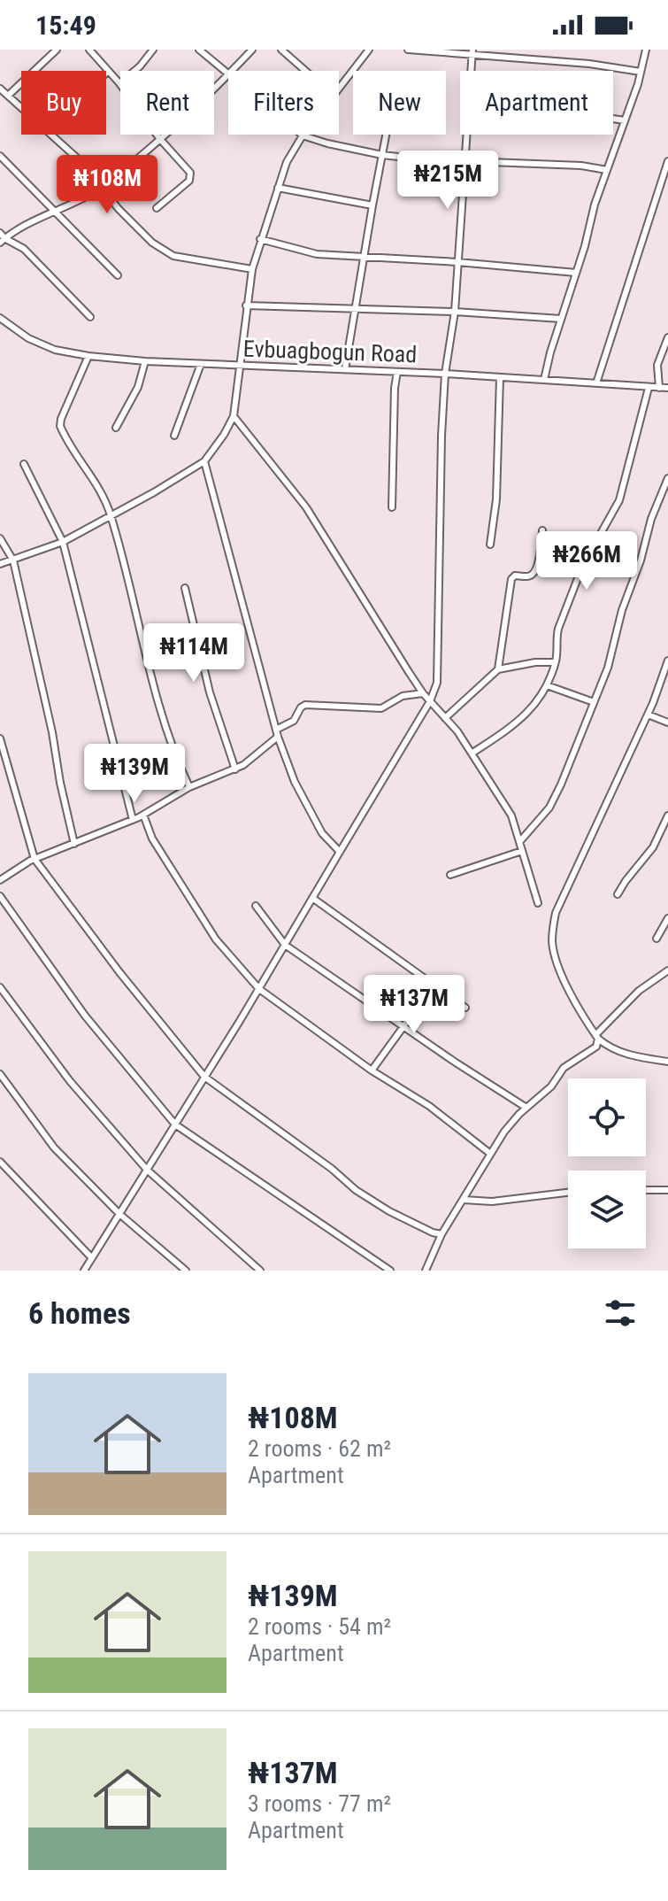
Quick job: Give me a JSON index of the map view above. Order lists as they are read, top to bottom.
{
  "streets": {
    "street": ["Evbuagbogun Road"]
  },
  "page": {
    "status": "15:49",
    "chip": [
      "Buy",
      "Rent",
      "Filters",
      "New",
      "Apartment"
    ],
    "price": [
      "₦215M",
      "₦108M",
      "₦266M",
      "₦114M",
      "₦139M",
      "₦137M"
    ],
    "heading": "6 homes",
    "list": [
      {
        "name": "₦108M",
        "note": "2 rooms · 62 m² · Apartment"
      },
      {
        "name": "₦139M",
        "note": "2 rooms · 54 m² · Apartment"
      },
      {
        "name": "₦137M",
        "note": "3 rooms · 77 m² · Apartment"
      }
    ]
  }
}
